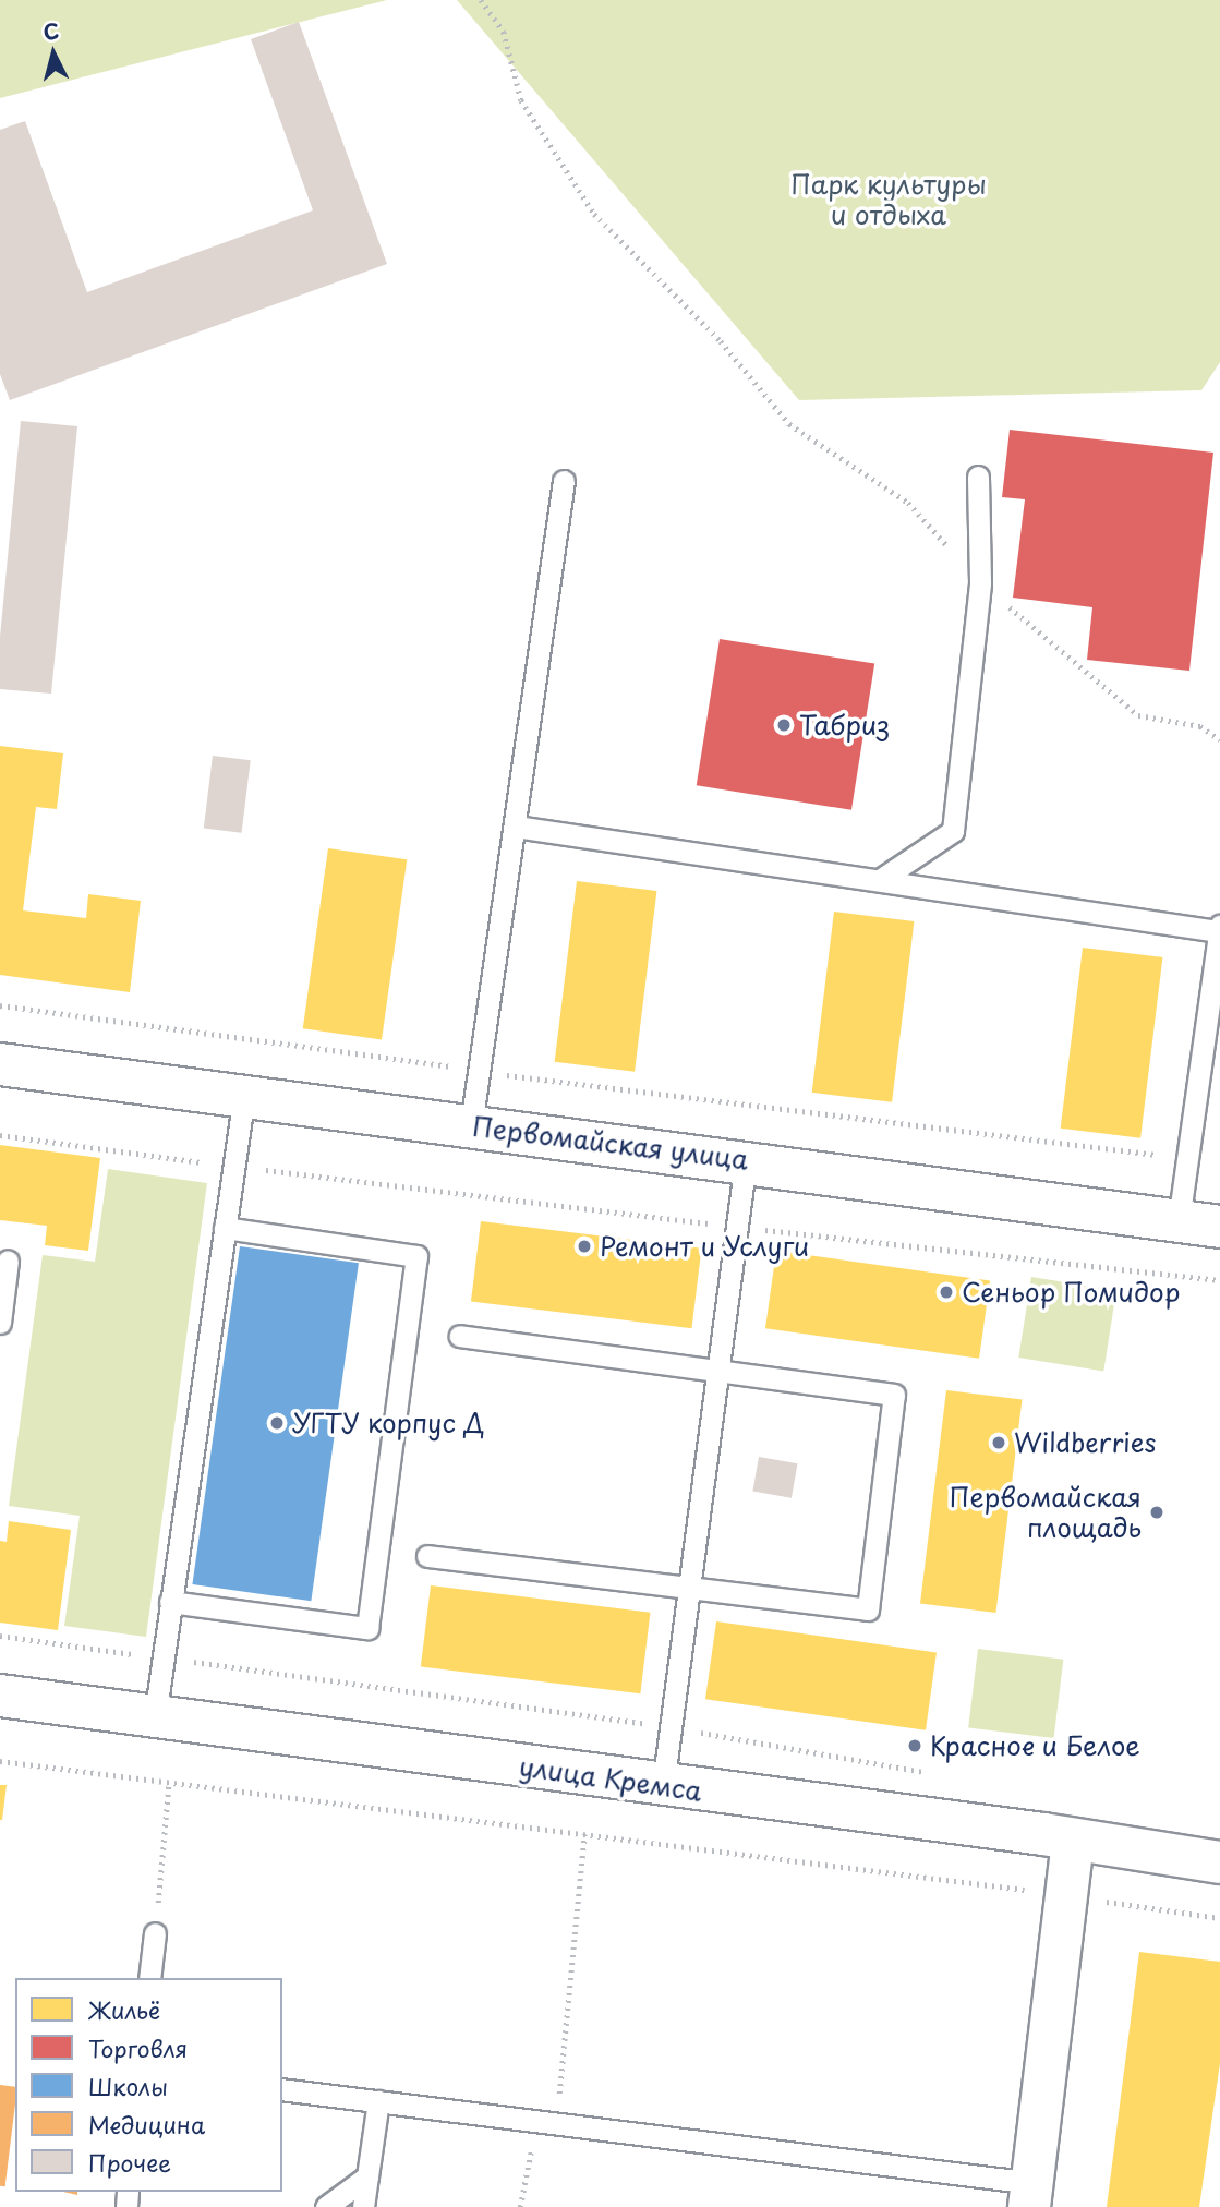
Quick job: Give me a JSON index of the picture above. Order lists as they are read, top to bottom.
{
  "streets": {
    "street": ["Первомайская улица", "улица Кремса"]
  },
  "parks": ["Парк культуры и отдыха"],
  "places": [
    "Табриз",
    "Ремонт и Услуги",
    "Сеньор Помидор",
    "УГТУ корпус Д",
    "Wildberries",
    "Первомайская площадь",
    "Красное и Белое"
  ],
  "legend": [
    "Жильё",
    "Торговля",
    "Школы",
    "Медицина",
    "Прочее"
  ],
  "north": "top"
}
